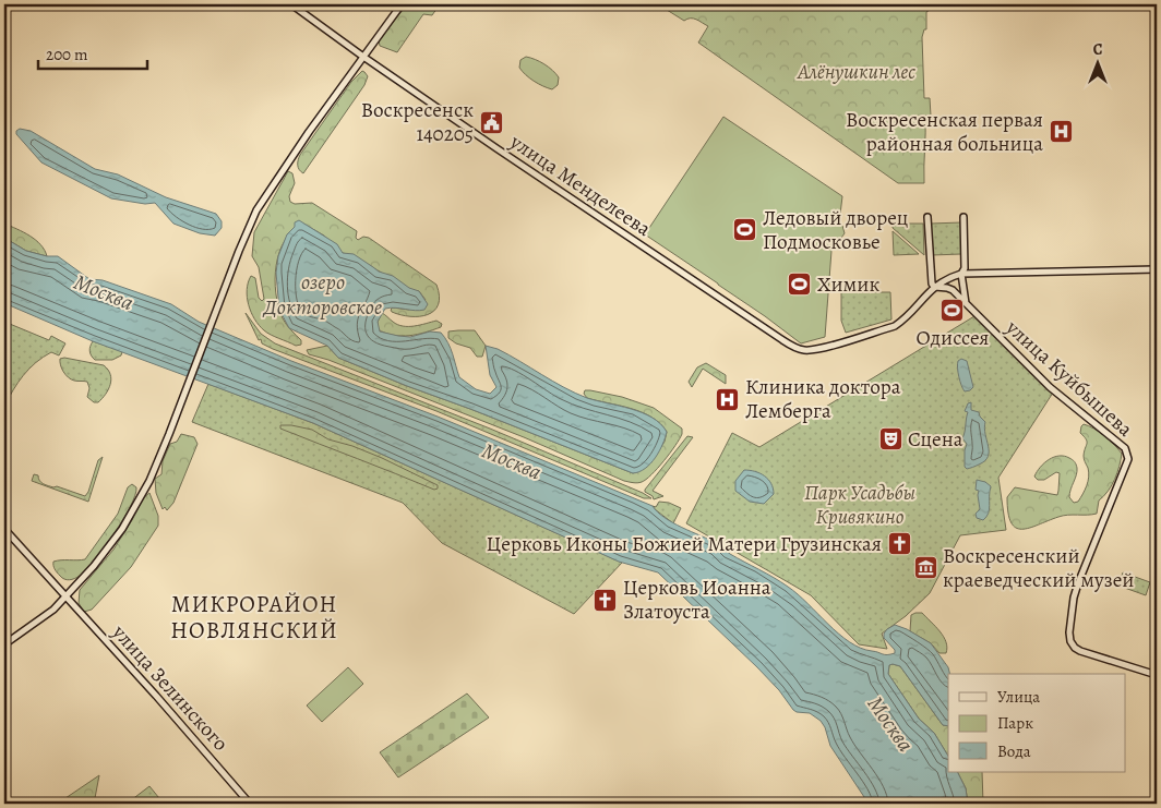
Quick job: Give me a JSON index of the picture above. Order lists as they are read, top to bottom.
{
  "streets": {
    "street": ["улица Менделеева", "улица Куйбышева", "улица Зелинского"]
  },
  "crossings": [
    ["улица Менделеева", "улица Куйбышева"]
  ],
  "districts": ["МИКРОРАЙОН НОВЛЯНСКИЙ"],
  "water": ["озеро Докторовское", "Москва"],
  "parks": ["Алёнушкин лес", "Парк Усадьбы Кривякино"],
  "places": {
    "public building": ["Воскресенск 140205"],
    "hospital": ["Воскресенская первая районная больница", "Клиника доктора Лемберга"],
    "sports": ["Ледовый дворец Подмосковье", "Химик", "Одиссея"],
    "theatre": ["Сцена"],
    "church": ["Церковь Иконы Божией Матери Грузинская", "Церковь Иоанна Златоуста"],
    "museum": ["Воскресенский краеведческий музей"]
  },
  "legend": ["Улица", "Парк", "Вода"],
  "scale_bar": "200 m",
  "north": "top"
}
